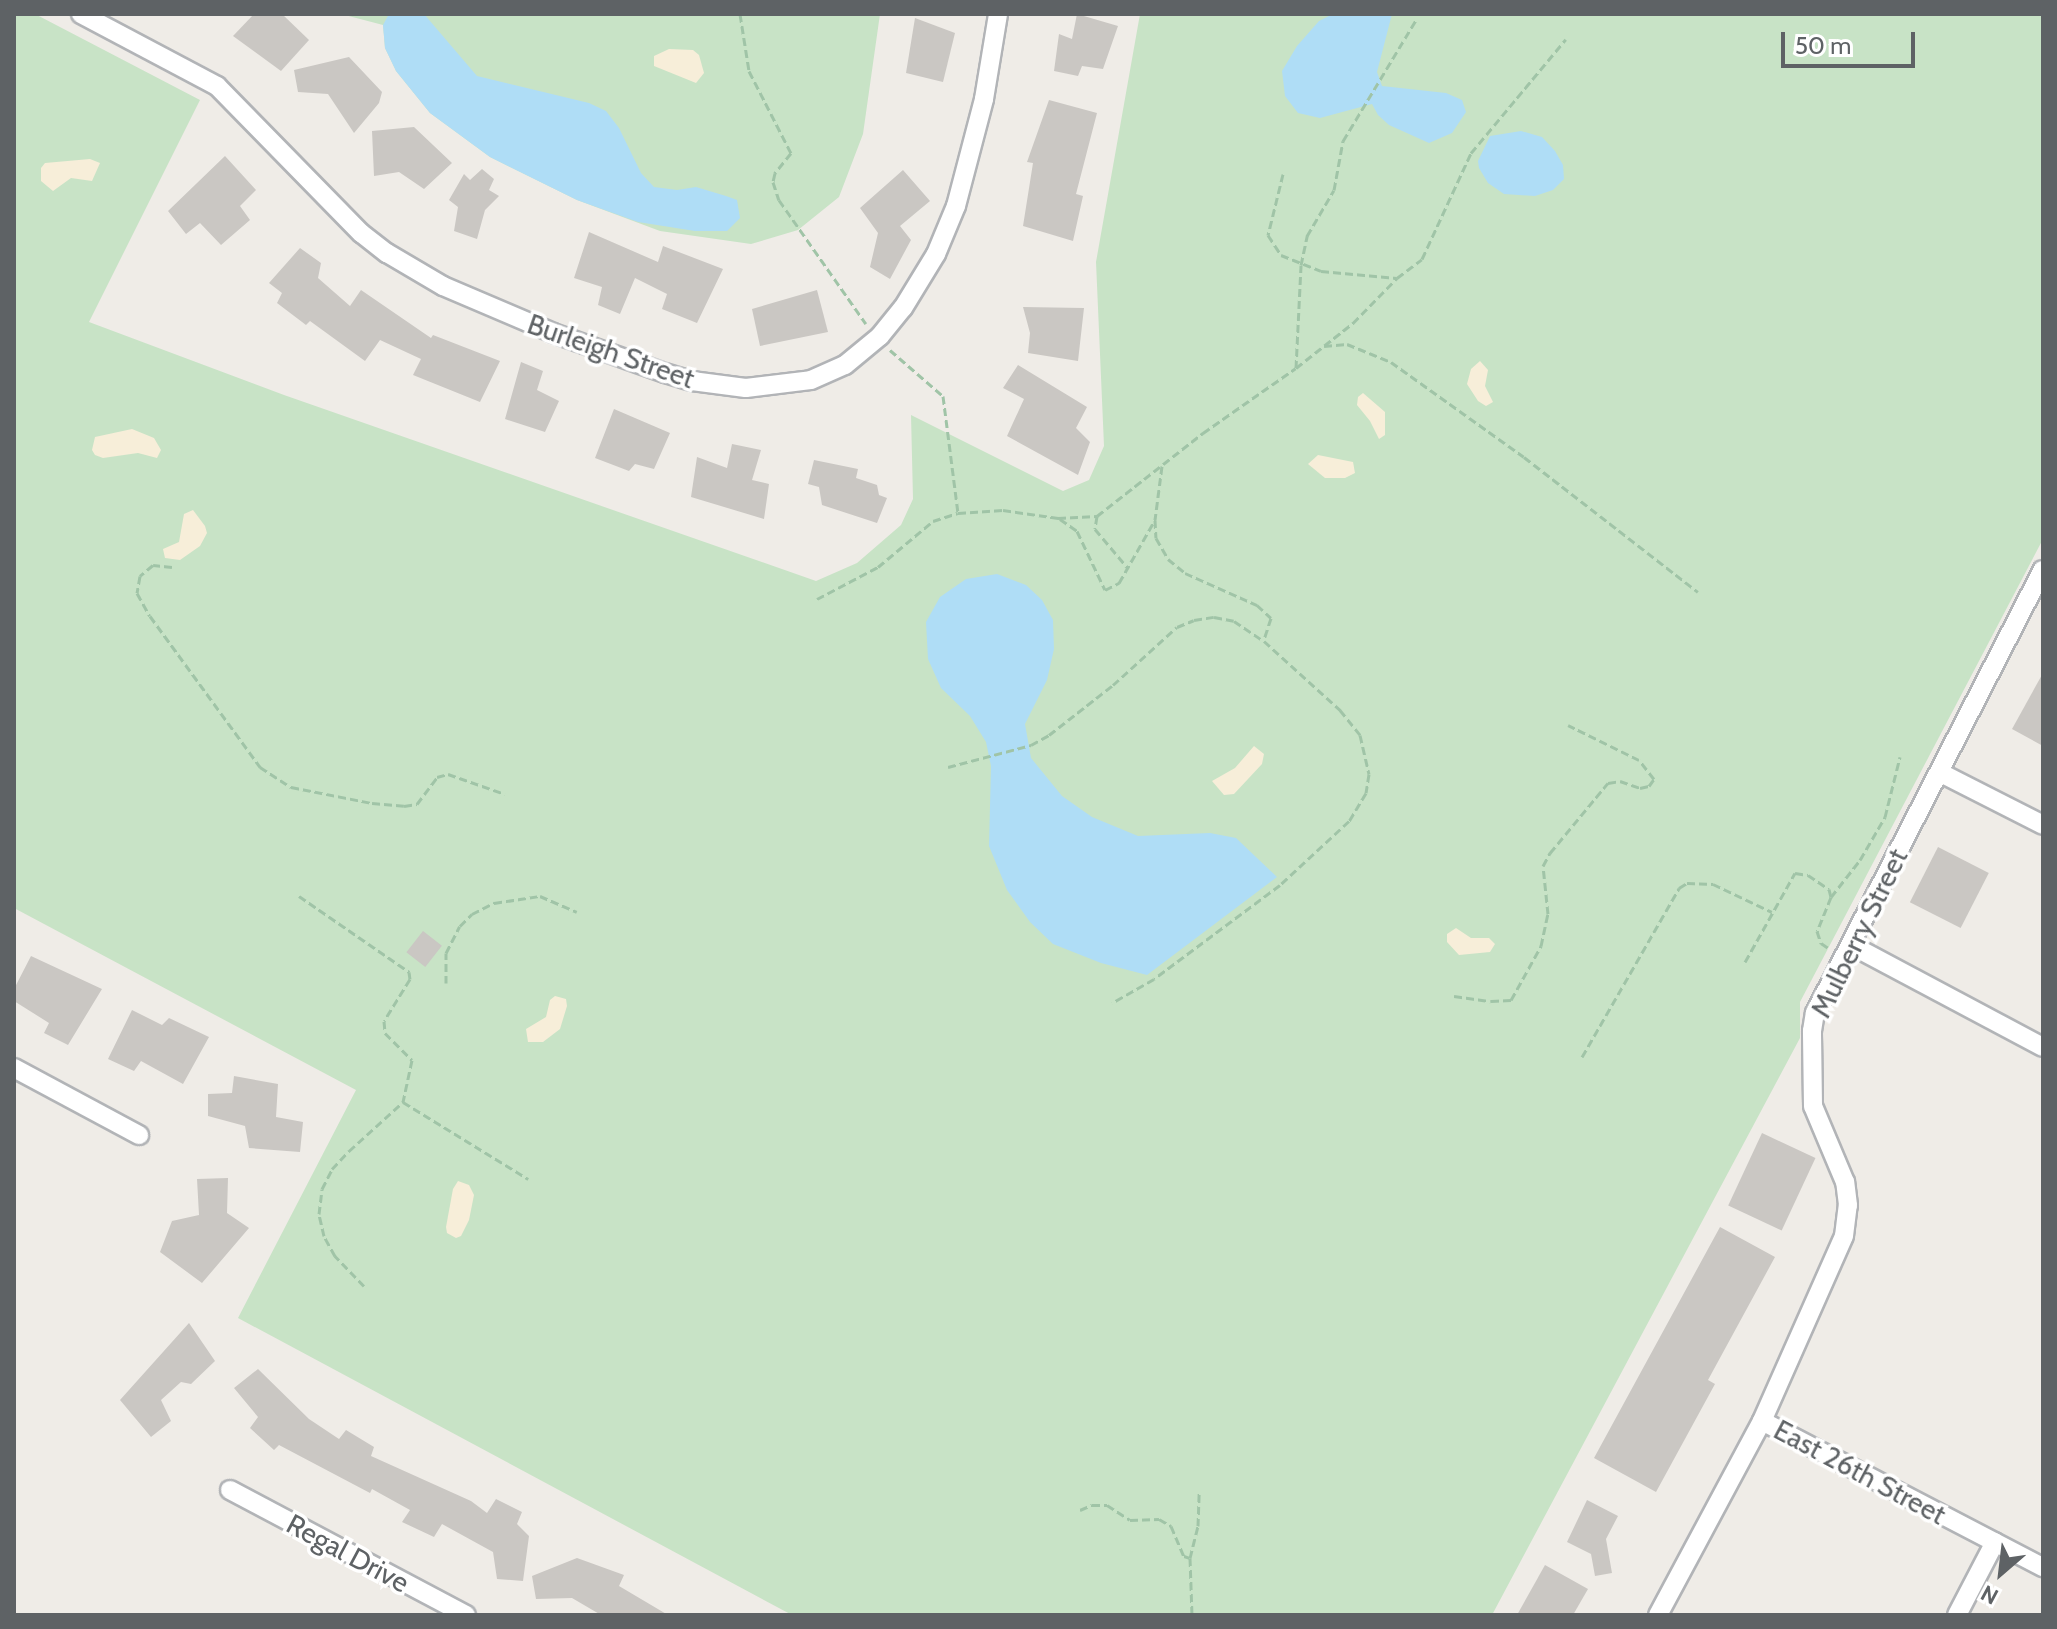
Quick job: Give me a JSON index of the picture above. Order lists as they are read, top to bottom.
{
  "streets": {
    "street": [
      "Burleigh Street",
      "Mulberry Street",
      "East 26th Street",
      "Regal Drive"
    ]
  },
  "crossings": [
    ["Mulberry Street", "East 26th Street"]
  ],
  "scale_bar": "50 m",
  "north": "bottom left"
}
